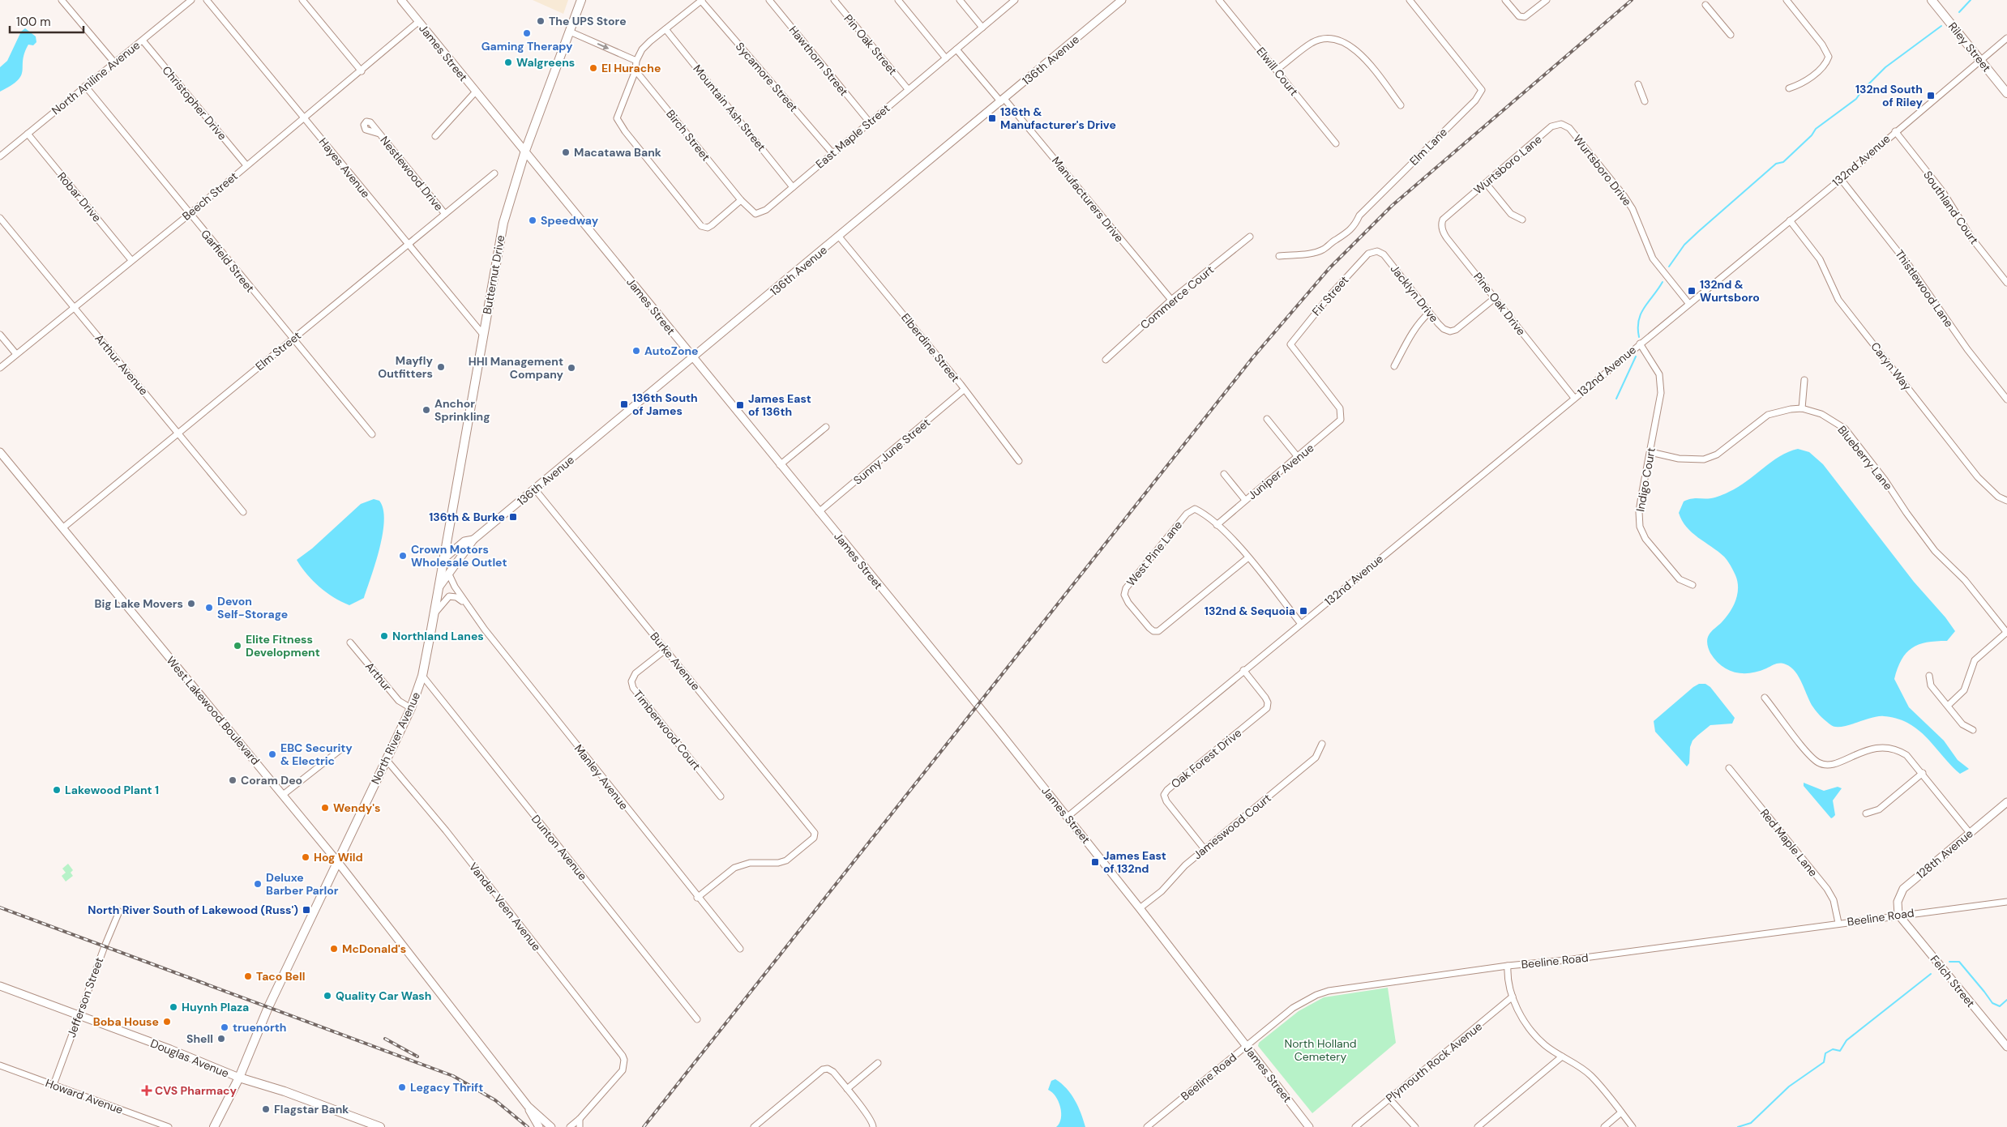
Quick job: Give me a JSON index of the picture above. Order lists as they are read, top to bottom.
{
  "streets": {
    "main road": [
      "Riley Street",
      "Butternut Drive",
      "North River Avenue",
      "Douglas Avenue"
    ],
    "street": [
      "Pin Oak Street",
      "James Street",
      "136th Avenue",
      "Hawthorn Street",
      "Elwill Court",
      "Sycamore Street",
      "North Aniline Avenue",
      "Christopher Drive",
      "Mountain Ash Street",
      "Birch Street",
      "East Maple Street",
      "Elm Lane",
      "132nd Avenue",
      "Wurtsboro Lane",
      "Hayes Avenue",
      "Wurtsboro Drive",
      "Nestlewood Drive",
      "Beech Street",
      "Robar Drive",
      "Manufacturers Drive",
      "Southland Court",
      "Garfield Street",
      "Thistlewood Lane",
      "Jacklyn Drive",
      "Fir Street",
      "Commerce Court",
      "Pine Oak Drive",
      "Elberdine Street",
      "Elm Street",
      "Arthur Avenue",
      "Caryn Way",
      "Sunny June Street",
      "Blueberry Lane",
      "Juniper Avenue",
      "Indigo Court",
      "West Pine Lane",
      "Burke Avenue",
      "Arthur",
      "West Lakewood Boulevard",
      "Timberwood Court",
      "Oak Forest Drive",
      "Manley Avenue",
      "Jameswood Court",
      "Red Maple Lane",
      "Dunton Avenue",
      "128th Avenue",
      "Vander Veen Avenue",
      "Beeline Road",
      "Felch Street",
      "Jefferson Street",
      "Plymouth Rock Avenue",
      "Howard Avenue"
    ]
  },
  "crossings": [
    ["Pin Oak Street", "East Maple Street"],
    ["Riley Street", "132nd Avenue"],
    ["James Street", "136th Avenue"],
    ["James Street", "132nd Avenue"],
    ["James Street", "Beech Street"],
    ["James Street", "Butternut Drive"],
    ["James Street", "Sunny June Street"],
    ["James Street", "Jameswood Court"],
    ["James Street", "Beeline Road"],
    ["136th Avenue", "Manufacturers Drive"],
    ["136th Avenue", "Butternut Drive"],
    ["136th Avenue", "Elberdine Street"],
    ["136th Avenue", "Burke Avenue"],
    ["136th Avenue", "North River Avenue"],
    ["136th Avenue", "Manley Avenue"],
    ["Hawthorn Street", "East Maple Street"],
    ["Sycamore Street", "East Maple Street"],
    ["North Aniline Avenue", "Christopher Drive"],
    ["North Aniline Avenue", "Robar Drive"],
    ["North Aniline Avenue", "Garfield Street"],
    ["Christopher Drive", "Beech Street"],
    ["Mountain Ash Street", "East Maple Street"],
    ["Birch Street", "East Maple Street"],
    ["East Maple Street", "Manufacturers Drive"],
    ["132nd Avenue", "Wurtsboro Drive"],
    ["132nd Avenue", "Southland Court"],
    ["132nd Avenue", "Thistlewood Lane"],
    ["132nd Avenue", "Pine Oak Drive"],
    ["132nd Avenue", "Caryn Way"],
    ["132nd Avenue", "Indigo Court"],
    ["132nd Avenue", "Oak Forest Drive"],
    ["Wurtsboro Lane", "Wurtsboro Drive"],
    ["Wurtsboro Lane", "Pine Oak Drive"],
    ["Hayes Avenue", "Beech Street"],
    ["Hayes Avenue", "Butternut Drive"],
    ["Hayes Avenue", "Elm Street"],
    ["Nestlewood Drive", "Elm Street"],
    ["Beech Street", "Robar Drive"],
    ["Beech Street", "Garfield Street"],
    ["Beech Street", "Arthur Avenue"],
    ["Manufacturers Drive", "Commerce Court"],
    ["Garfield Street", "Elm Street"],
    ["Butternut Drive", "North River Avenue"],
    ["Jacklyn Drive", "Fir Street"],
    ["Jacklyn Drive", "Pine Oak Drive"],
    ["Fir Street", "Juniper Avenue"],
    ["Elberdine Street", "Sunny June Street"],
    ["Elm Street", "Arthur Avenue"],
    ["Elm Street", "West Lakewood Boulevard"],
    ["Blueberry Lane", "Indigo Court"],
    ["Juniper Avenue", "West Pine Lane"],
    ["Burke Avenue", "Timberwood Court"],
    ["Burke Avenue", "Manley Avenue"],
    ["Arthur", "North River Avenue"],
    ["West Lakewood Boulevard", "North River Avenue"],
    ["North River Avenue", "Dunton Avenue"],
    ["North River Avenue", "Vander Veen Avenue"],
    ["North River Avenue", "Douglas Avenue"],
    ["Oak Forest Drive", "Jameswood Court"],
    ["Red Maple Lane", "Beeline Road"],
    ["128th Avenue", "Beeline Road"],
    ["128th Avenue", "Felch Street"],
    ["Beeline Road", "Felch Street"],
    ["Jefferson Street", "Douglas Avenue"],
    ["Jefferson Street", "Howard Avenue"]
  ],
  "parks": ["North Holland Cemetery"],
  "places": {
    "other": [
      "The UPS Store",
      "Gaming Therapy",
      "Walgreens",
      "El Hurache",
      "Macatawa Bank",
      "Speedway",
      "AutoZone",
      "Mayfly Outfitters",
      "HHI Management Company",
      "Anchor Sprinkling",
      "Crown Motors Wholesale Outlet",
      "Big Lake Movers",
      "Devon Self-Storage",
      "Northland Lanes",
      "Elite Fitness Development",
      "EBC Security & Electric",
      "Coram Deo",
      "Lakewood Plant 1",
      "Wendy's",
      "Hog Wild",
      "Deluxe Barber Parlor",
      "McDonald's",
      "Taco Bell",
      "Quality Car Wash",
      "Huynh Plaza",
      "Boba House",
      "truenorth",
      "Shell",
      "Legacy Thrift",
      "Flagstar Bank"
    ],
    "transit": [
      "132nd South of Riley",
      "136th & Manufacturer's Drive",
      "132nd & Wurtsboro",
      "136th South of James",
      "James East of 136th",
      "136th & Burke",
      "132nd & Sequoia",
      "James East of 132nd",
      "North River South of Lakewood (Russ')"
    ],
    "health": ["CVS Pharmacy"]
  },
  "scale_bar": "100 m"
}
